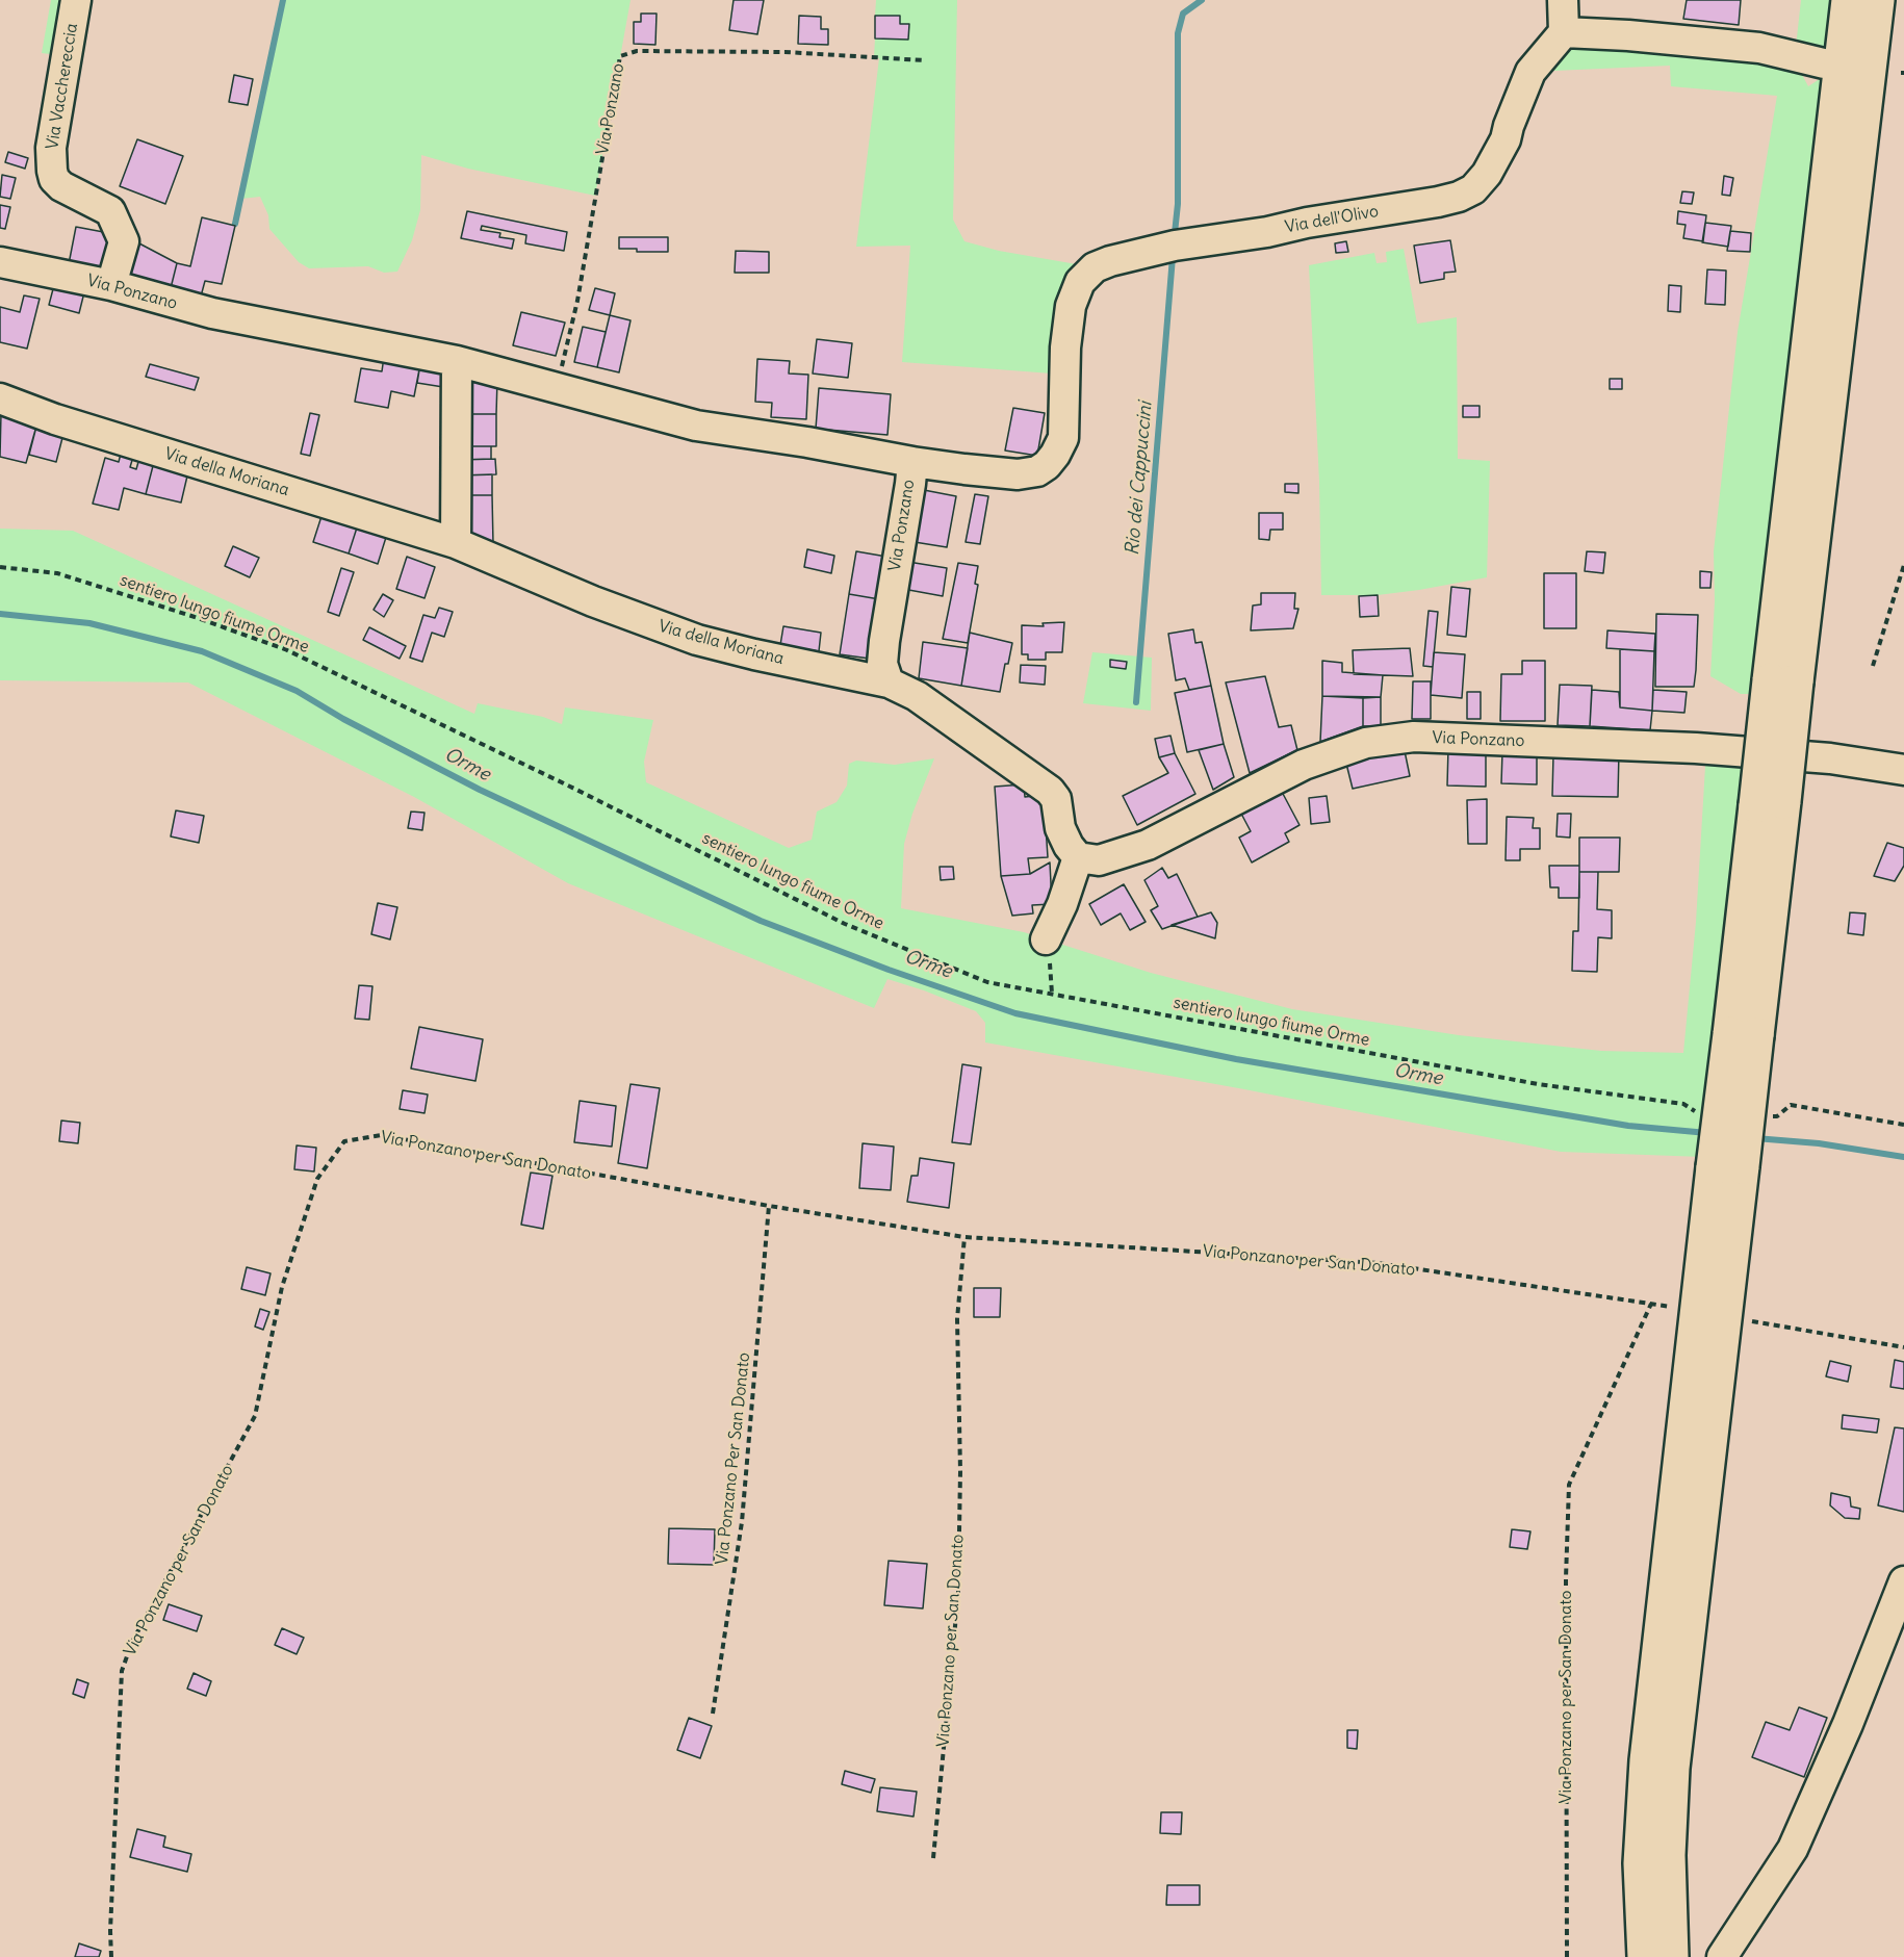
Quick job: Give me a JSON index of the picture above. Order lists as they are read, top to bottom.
{
  "streets": {
    "street": [
      "Via Vacchereccia",
      "Via Ponzano",
      "Via dell'Olivo",
      "Via della Moriana"
    ],
    "path": ["sentiero lungo fiume Orme", "Via Ponzano per San Donato", "Via Ponzano Per San Donato"]
  },
  "crossings": [
    ["Via Vacchereccia", "Via Ponzano"],
    ["Via Ponzano", "Via dell'Olivo"],
    ["Via Ponzano", "Via della Moriana"],
    ["Via Ponzano per San Donato", "Via Ponzano Per San Donato"]
  ],
  "water": ["Rio dei Cappuccini", "Orme"]
}
